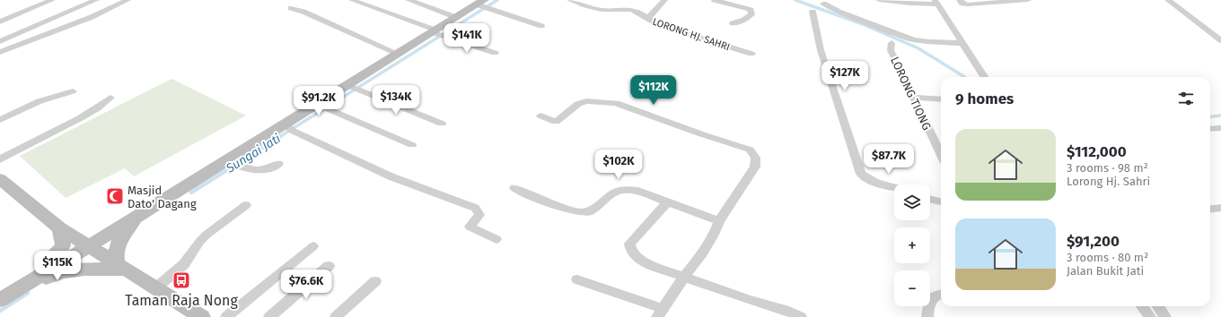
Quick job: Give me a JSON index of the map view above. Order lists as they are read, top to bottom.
{
  "streets": {
    "street": ["LORONG HJ. SAHRI", "LORONG TIONG"]
  },
  "water": ["Sungai Jati"],
  "places": {
    "mosque": ["Masjid Dato' Dagang"],
    "bus stop": ["Taman Raja Nong"]
  },
  "page": {
    "price": [
      "$141K",
      "$127K",
      "$112K",
      "$134K",
      "$91.2K",
      "$87.7K",
      "$102K",
      "$115K",
      "$76.6K"
    ],
    "heading": "9 homes",
    "list": [
      {
        "name": "$112,000",
        "note": "3 rooms · 98 m² · Lorong Hj. Sahri"
      },
      {
        "name": "$91,200",
        "note": "3 rooms · 80 m² · Jalan Bukit Jati"
      }
    ],
    "map_buttons": ["+", "−"]
  }
}
